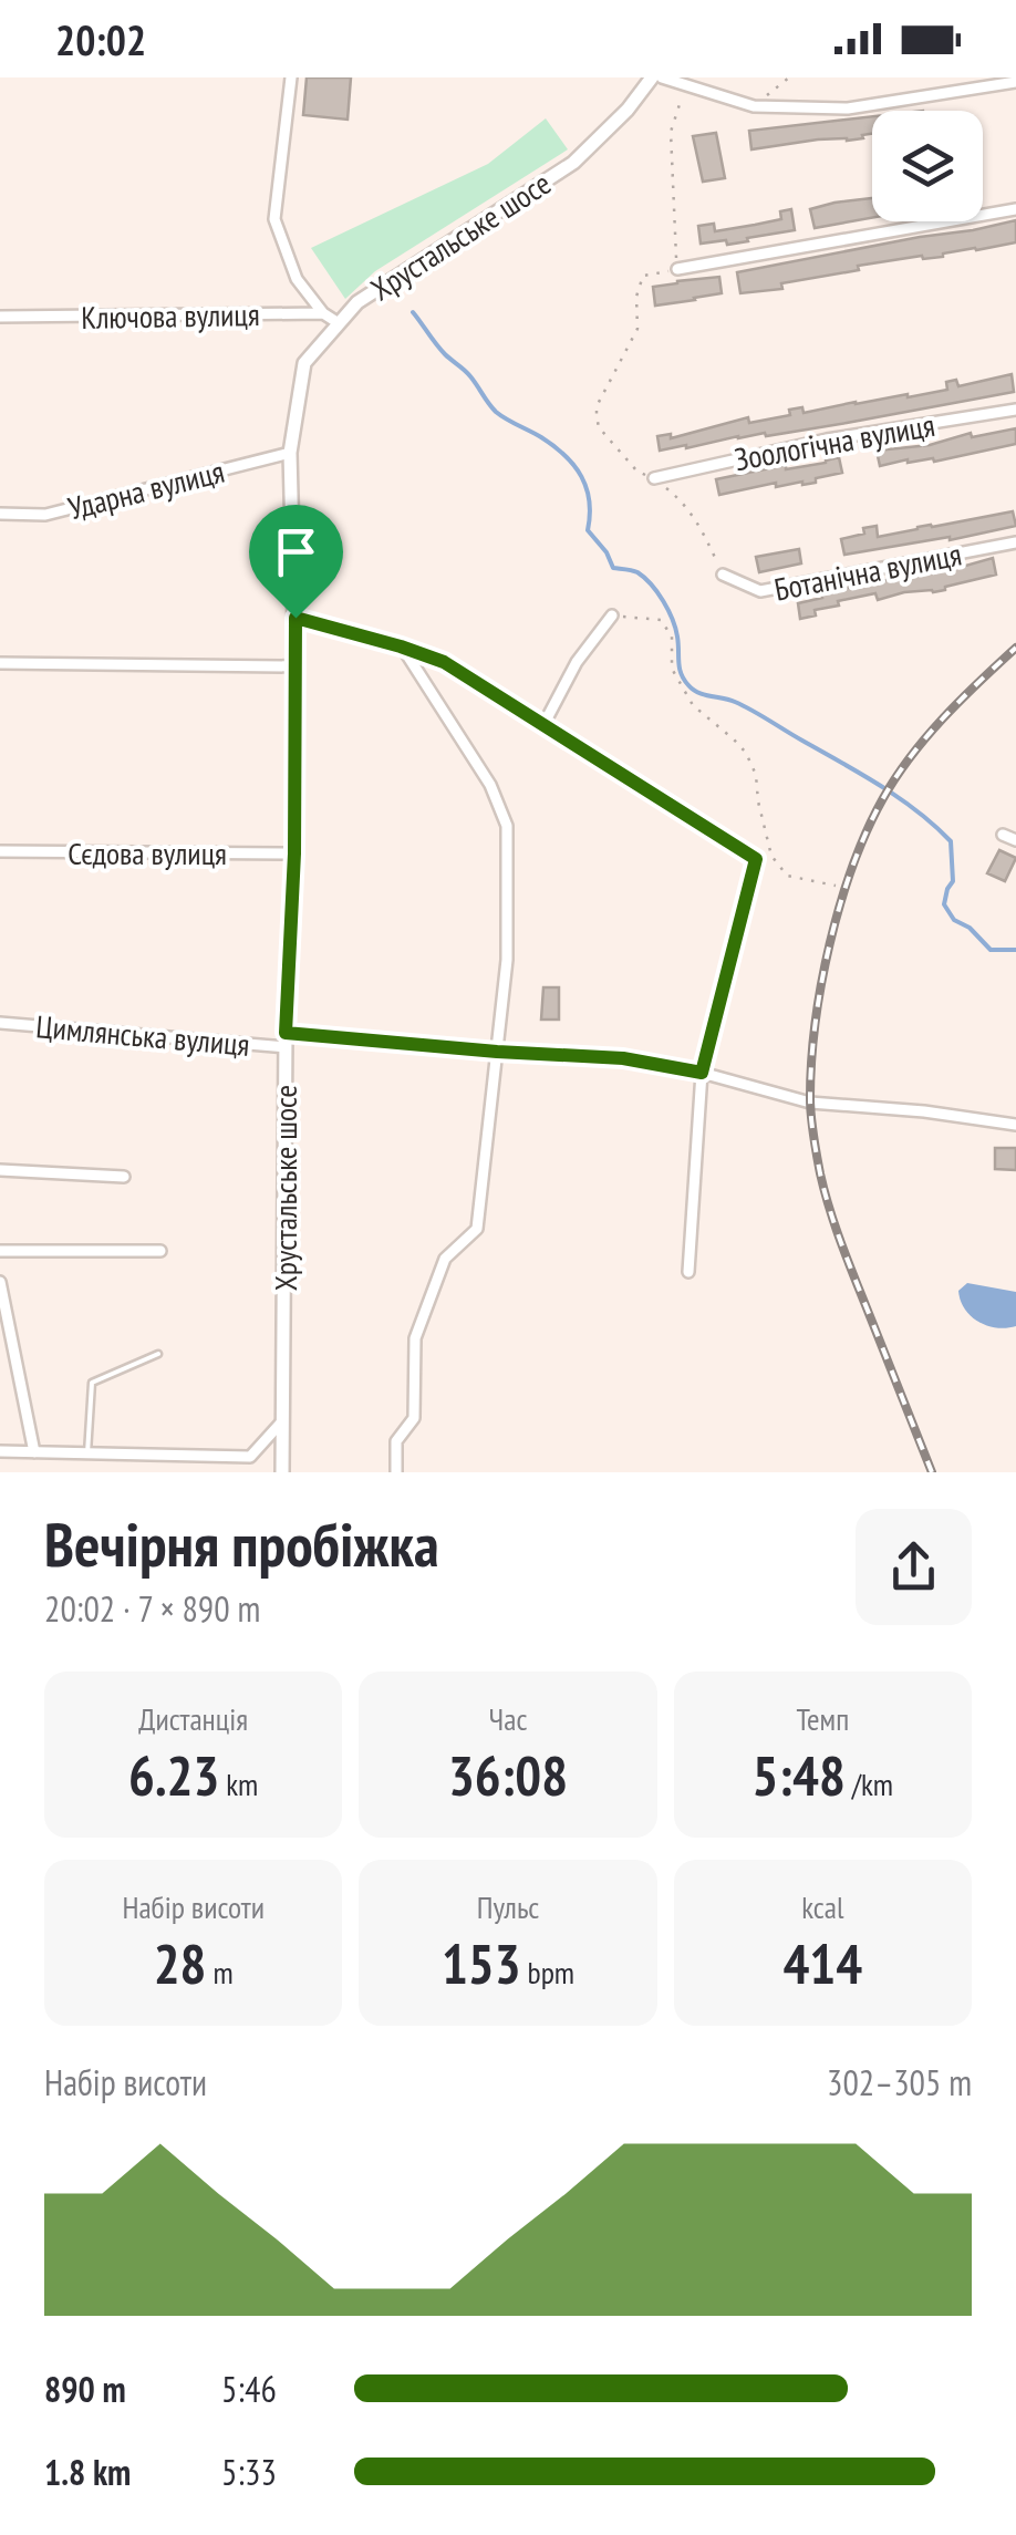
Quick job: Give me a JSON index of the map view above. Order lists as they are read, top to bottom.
{
  "streets": {
    "street": [
      "Хрустальське шосе",
      "Ключова вулиця",
      "Зоологічна вулиця",
      "Ударна вулиця",
      "Ботанічна вулиця",
      "Сєдова вулиця",
      "Цимлянська вулиця"
    ]
  },
  "crossings": [
    ["Хрустальське шосе", "Ударна вулиця"],
    ["Хрустальське шосе", "Сєдова вулиця"],
    ["Хрустальське шосе", "Цимлянська вулиця"]
  ],
  "page": {
    "status": "20:02",
    "heading": ["Вечірня пробіжка", "20:02 · 7 × 890 m"],
    "stats": [
      ["Дистанція", "6.23 km"],
      ["Час", "36:08"],
      ["Темп", "5:48 /km"],
      ["Набір висоти", "28 m"],
      ["Пульс", "153 bpm"],
      ["kcal", "414"]
    ],
    "chart": ["Набір висоти", "302–305 m"],
    "list": [
      {
        "name": "890 m",
        "note": "5:46"
      },
      {
        "name": "1.8 km",
        "note": "5:33"
      }
    ]
  }
}
